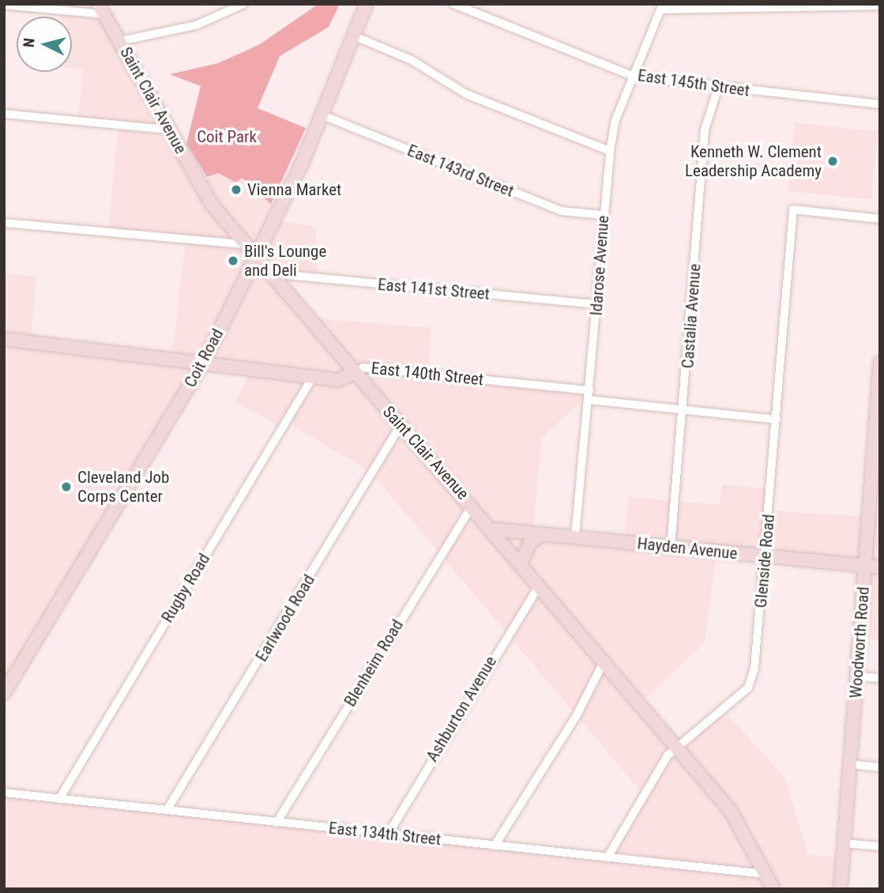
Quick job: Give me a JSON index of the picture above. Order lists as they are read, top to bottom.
{
  "streets": {
    "street": [
      "East 145th Street",
      "Saint Clair Avenue",
      "East 143rd Street",
      "Idarose Avenue",
      "East 141st Street",
      "Castalia Avenue",
      "Coit Road",
      "East 140th Street",
      "Hayden Avenue",
      "Glenside Road",
      "Rugby Road",
      "Earlwood Road",
      "Woodworth Road",
      "Blenheim Road",
      "Ashburton Avenue",
      "East 134th Street"
    ]
  },
  "crossings": [
    ["East 145th Street", "Idarose Avenue"],
    ["East 145th Street", "Castalia Avenue"],
    ["Saint Clair Avenue", "East 141st Street"],
    ["Saint Clair Avenue", "Coit Road"],
    ["Saint Clair Avenue", "East 140th Street"],
    ["Saint Clair Avenue", "Hayden Avenue"],
    ["Saint Clair Avenue", "Glenside Road"],
    ["Saint Clair Avenue", "Earlwood Road"],
    ["Saint Clair Avenue", "Blenheim Road"],
    ["Saint Clair Avenue", "Ashburton Avenue"],
    ["Saint Clair Avenue", "East 134th Street"],
    ["East 143rd Street", "Idarose Avenue"],
    ["East 143rd Street", "Coit Road"],
    ["Idarose Avenue", "East 141st Street"],
    ["Idarose Avenue", "East 140th Street"],
    ["Idarose Avenue", "Hayden Avenue"],
    ["Castalia Avenue", "Hayden Avenue"],
    ["Coit Road", "East 140th Street"],
    ["East 140th Street", "Rugby Road"],
    ["Hayden Avenue", "Glenside Road"],
    ["Hayden Avenue", "Woodworth Road"],
    ["Glenside Road", "East 134th Street"],
    ["Rugby Road", "East 134th Street"],
    ["Earlwood Road", "East 134th Street"],
    ["Blenheim Road", "East 134th Street"],
    ["Ashburton Avenue", "East 134th Street"]
  ],
  "parks": ["Coit Park"],
  "places": [
    "Kenneth W. Clement Leadership Academy",
    "Vienna Market",
    "Bill's Lounge and Deli",
    "Cleveland Job Corps Center"
  ],
  "north": "left"
}
